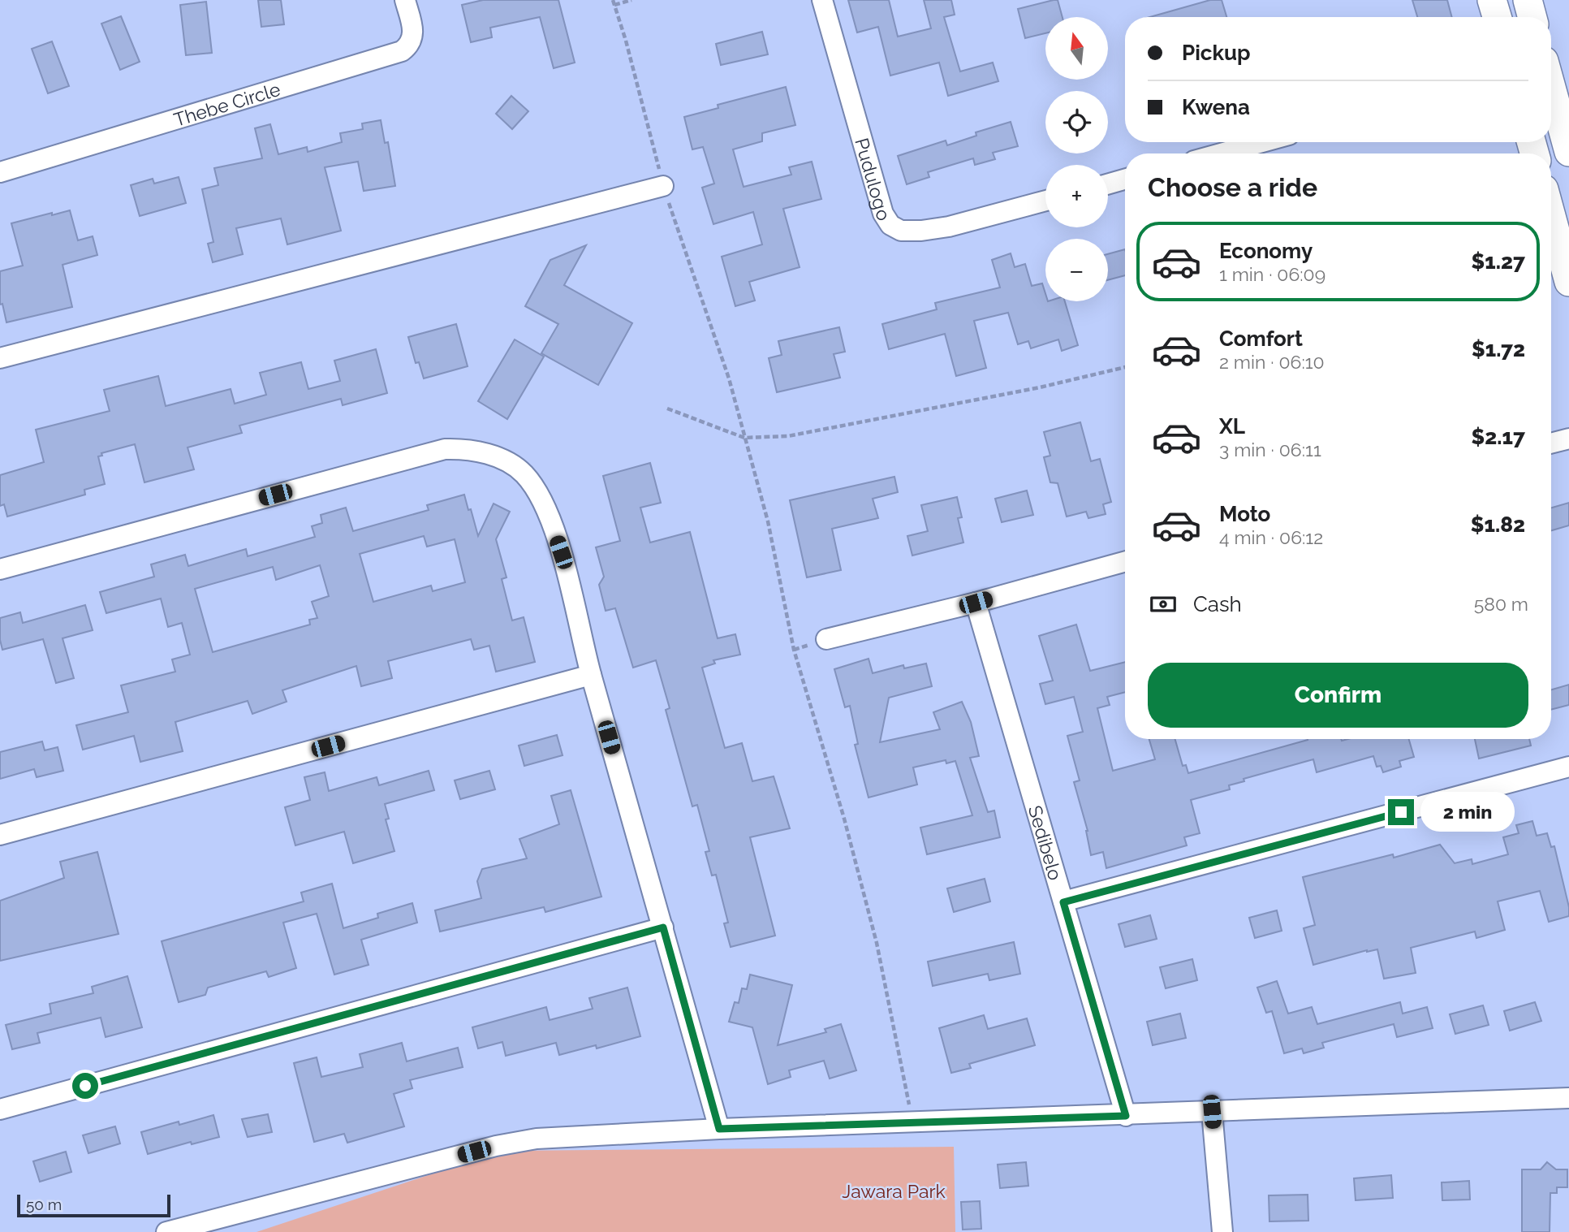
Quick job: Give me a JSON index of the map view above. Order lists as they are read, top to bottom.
{
  "streets": {
    "street": ["Thebe Circle", "Pudulogo", "Sedibelo"]
  },
  "parks": ["Jawara Park"],
  "scale_bar": "50 m",
  "north": "top",
  "page": {
    "map_buttons": ["+", "−"],
    "banner": ["Pickup", "Kwena"],
    "heading": "Choose a ride",
    "list": [
      {
        "name": "Economy",
        "note": "1 min · 06:09",
        "value": "$1.27"
      },
      {
        "name": "Comfort",
        "note": "2 min · 06:10",
        "value": "$1.72"
      },
      {
        "name": "XL",
        "note": "3 min · 06:11",
        "value": "$2.17"
      },
      {
        "name": "Moto",
        "note": "4 min · 06:12",
        "value": "$1.82"
      }
    ],
    "pay": ["Cash", "580 m"],
    "buttons": "Confirm",
    "bubble": "2 min",
    "scale": "50 m"
  }
}
